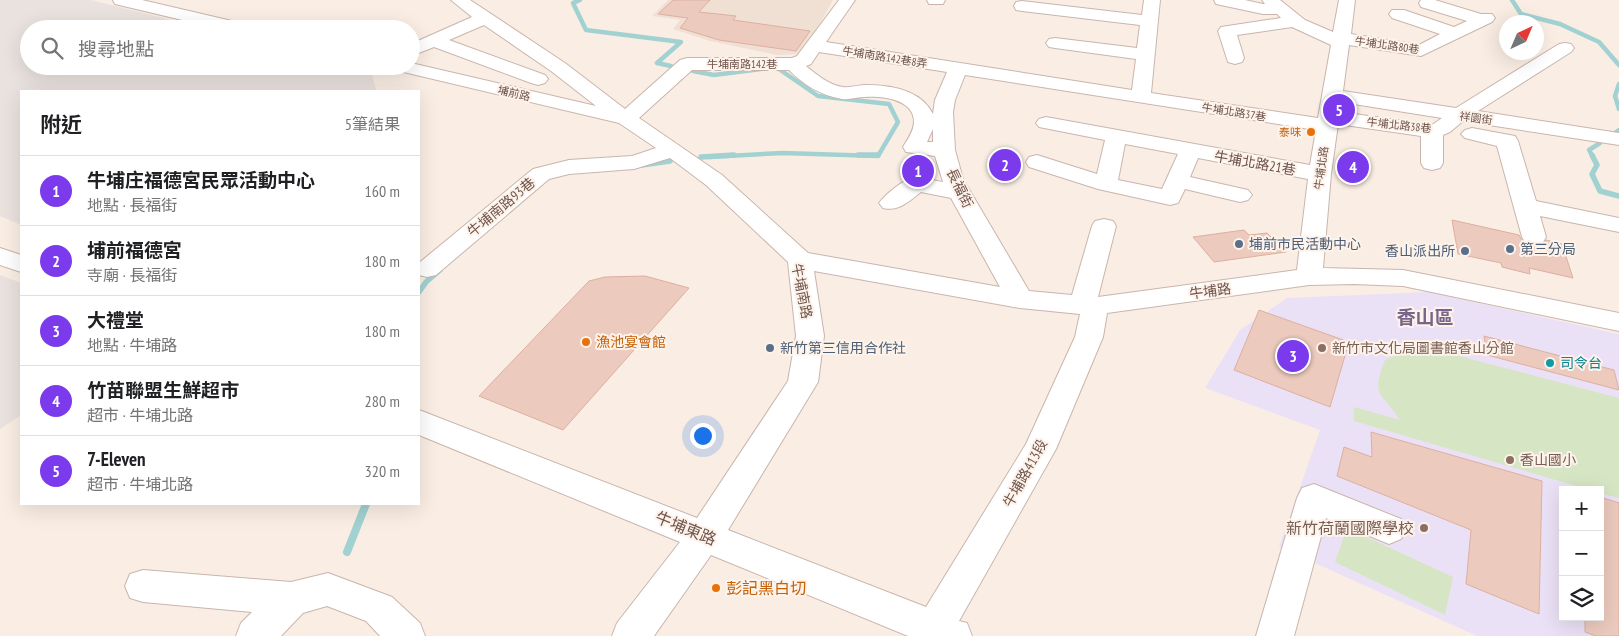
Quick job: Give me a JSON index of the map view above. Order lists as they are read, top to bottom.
{
  "streets": {
    "street": [
      "牛埔北路80巷",
      "牛埔南路142巷8弄",
      "牛埔南路142巷",
      "埔前路",
      "牛埔北路37巷",
      "祥園街",
      "牛埔北路38巷",
      "牛埔北路21巷",
      "牛埔北路",
      "長福街",
      "牛埔南路93巷",
      "牛埔南路",
      "牛埔路",
      "牛埔路413段",
      "牛埔東路"
    ]
  },
  "crossings": [
    ["牛埔北路80巷", "牛埔北路"],
    ["牛埔南路142巷8弄", "牛埔南路142巷"],
    ["牛埔南路142巷8弄", "牛埔北路37巷"],
    ["牛埔南路142巷8弄", "長福街"],
    ["牛埔南路142巷", "埔前路"],
    ["牛埔南路142巷", "牛埔南路"],
    ["埔前路", "牛埔南路"],
    ["牛埔北路37巷", "牛埔北路38巷"],
    ["牛埔北路37巷", "牛埔北路"],
    ["牛埔北路37巷", "長福街"],
    ["祥園街", "牛埔北路38巷"],
    ["祥園街", "牛埔北路"],
    ["牛埔北路38巷", "牛埔北路"],
    ["牛埔北路21巷", "牛埔北路"],
    ["牛埔北路", "牛埔路"],
    ["長福街", "牛埔路"],
    ["牛埔南路93巷", "牛埔南路"],
    ["牛埔南路", "牛埔路"],
    ["牛埔南路", "牛埔東路"],
    ["牛埔路", "牛埔路413段"],
    ["牛埔路413段", "牛埔東路"]
  ],
  "districts": ["香山區"],
  "places": [
    "泰味",
    "埔前市民活動中心",
    "第三分局",
    "香山派出所",
    "漁池宴會館",
    "新竹第三信用合作社",
    "新竹市文化局圖書館香山分館",
    "司令台",
    "香山國小",
    "新竹荷蘭國際學校",
    "彭記黑白切"
  ],
  "north": "top right",
  "page": {
    "search": "搜尋地點",
    "heading": ["附近", "5筆結果"],
    "pins": [
      "5",
      "2",
      "4",
      "1",
      "3"
    ],
    "list": [
      {
        "mark": "1",
        "name": "牛埔庄福德宮民眾活動中心",
        "note": "地點 · 長福街",
        "value": "160 m"
      },
      {
        "mark": "2",
        "name": "埔前福德宮",
        "note": "寺廟 · 長福街",
        "value": "180 m"
      },
      {
        "mark": "3",
        "name": "大禮堂",
        "note": "地點 · 牛埔路",
        "value": "180 m"
      },
      {
        "mark": "4",
        "name": "竹苗聯盟生鮮超市",
        "note": "超市 · 牛埔北路",
        "value": "280 m"
      },
      {
        "mark": "5",
        "name": "7-Eleven",
        "note": "超市 · 牛埔北路",
        "value": "320 m"
      }
    ],
    "map_buttons": ["+", "−"]
  }
}
